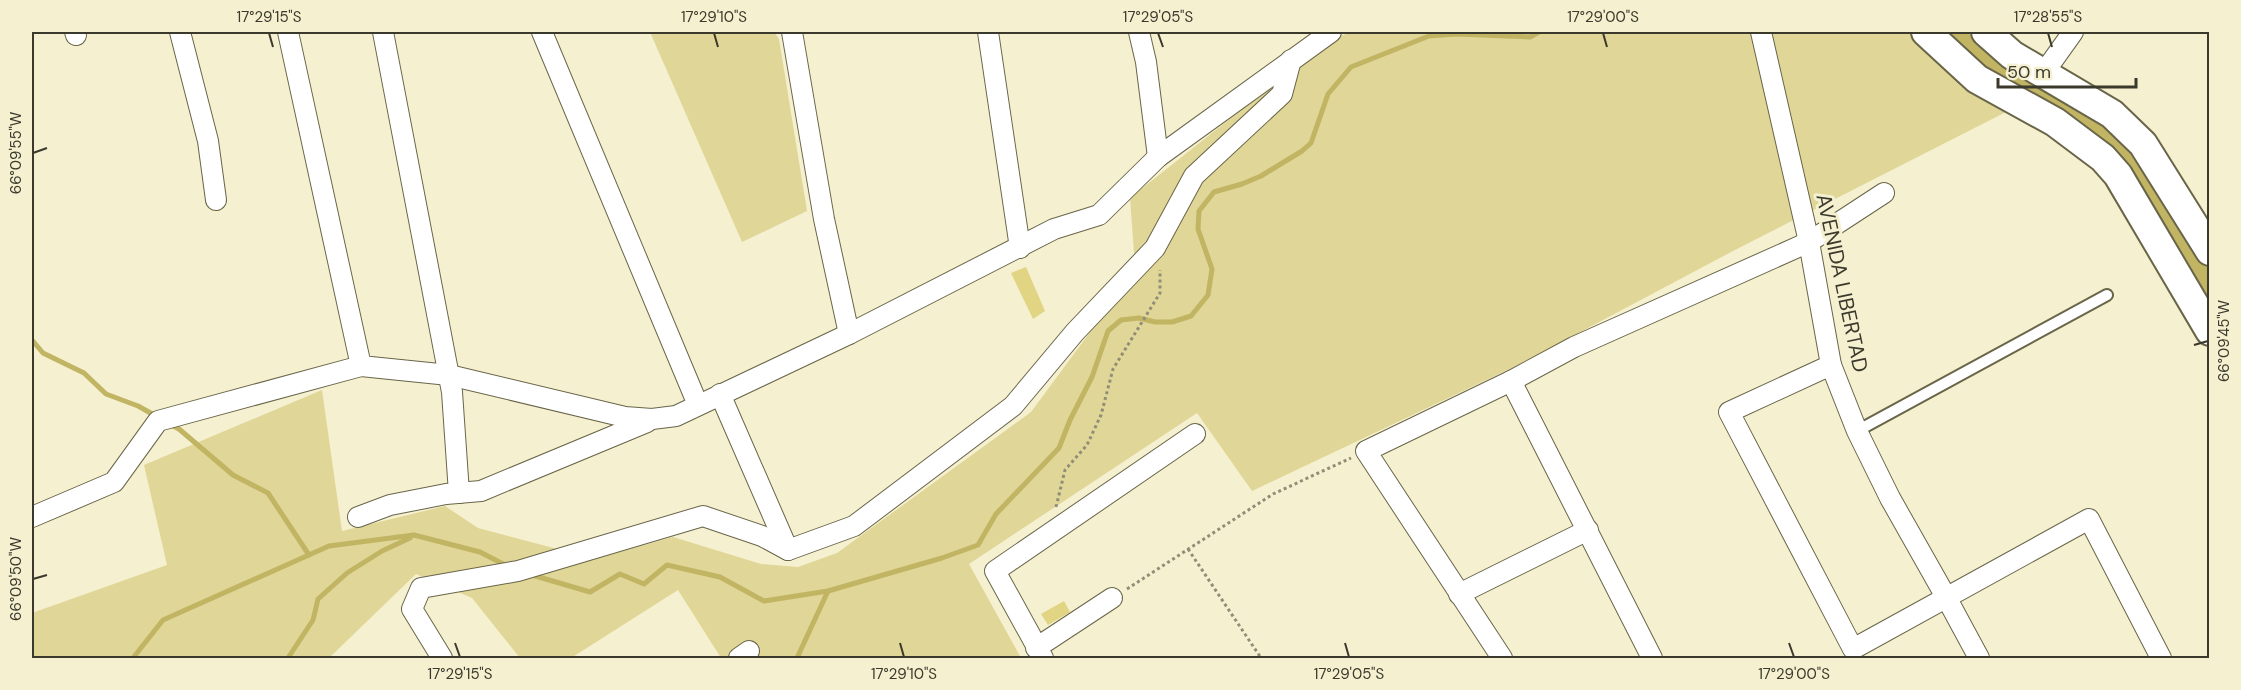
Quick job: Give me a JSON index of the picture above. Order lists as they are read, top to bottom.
{
  "streets": {
    "street": ["AVENIDA LIBERTAD"]
  },
  "scale_bar": "50 m",
  "coordinates": [
    "17°29'15\"S",
    "17°29'10\"S",
    "17°29'05\"S",
    "17°29'00\"S",
    "17°28'55\"S",
    "66°09'55\"W",
    "66°09'45\"W",
    "66°09'50\"W"
  ]
}
